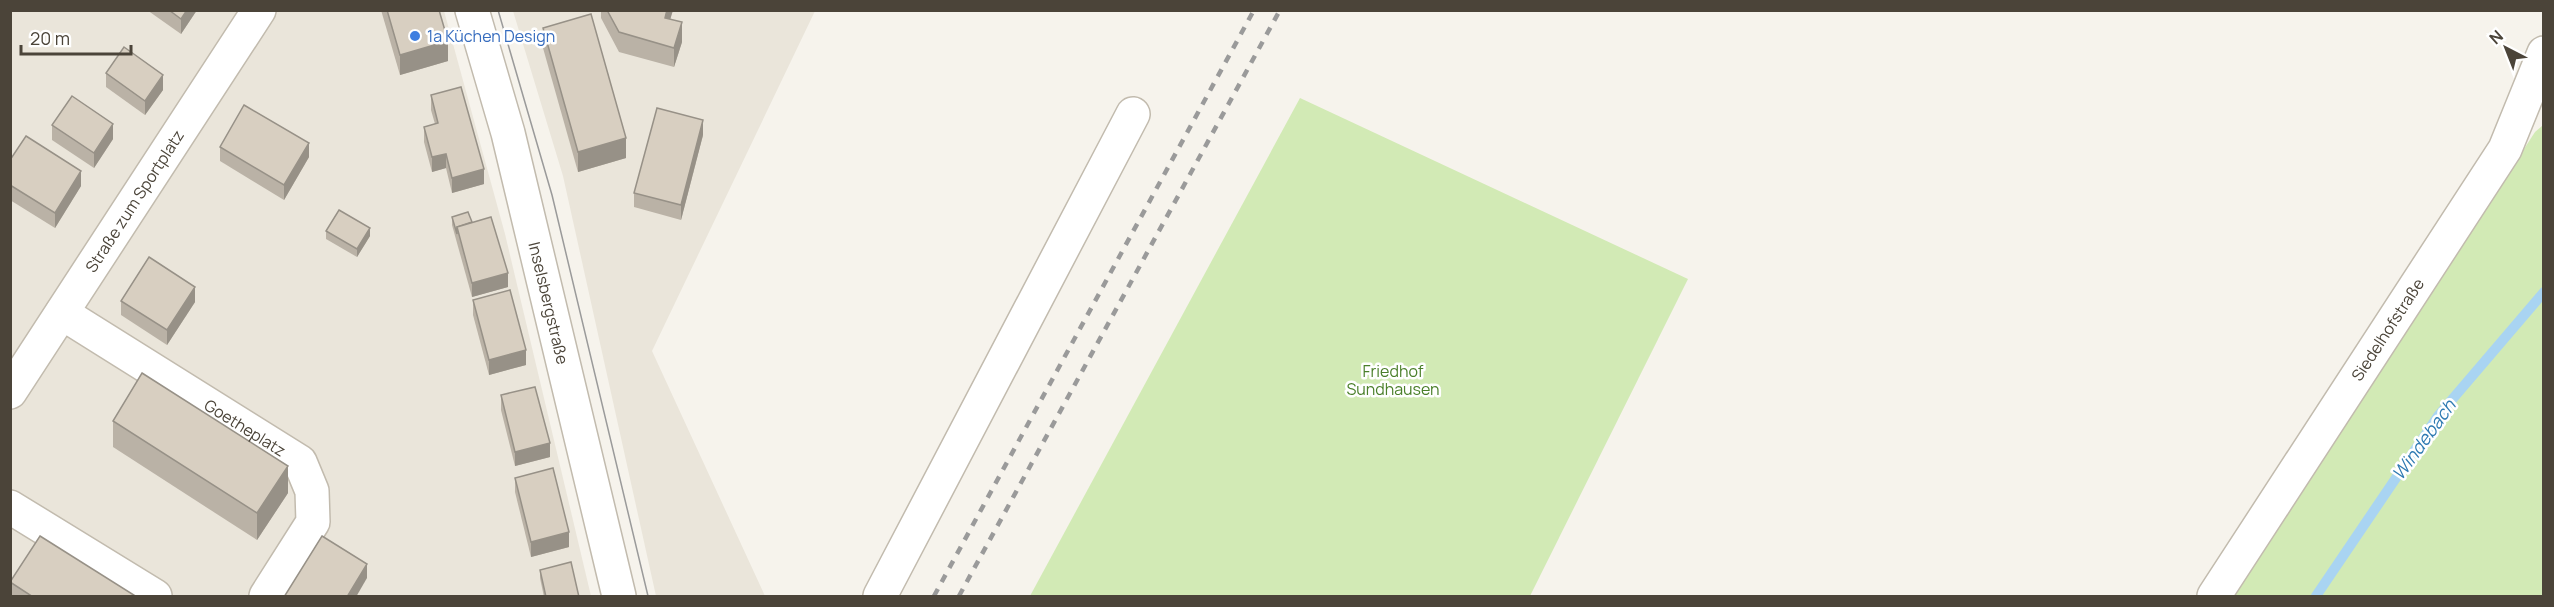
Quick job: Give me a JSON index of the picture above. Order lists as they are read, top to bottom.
{
  "streets": {
    "street": [
      "Straße zum Sportplatz",
      "Inselsbergstraße",
      "Siedelhofstraße",
      "Goetheplatz"
    ]
  },
  "crossings": [
    ["Straße zum Sportplatz", "Goetheplatz"]
  ],
  "water": ["Windebach"],
  "parks": ["Friedhof Sundhausen"],
  "places": ["1a Küchen Design"],
  "scale_bar": "20 m",
  "north": "top left"
}
